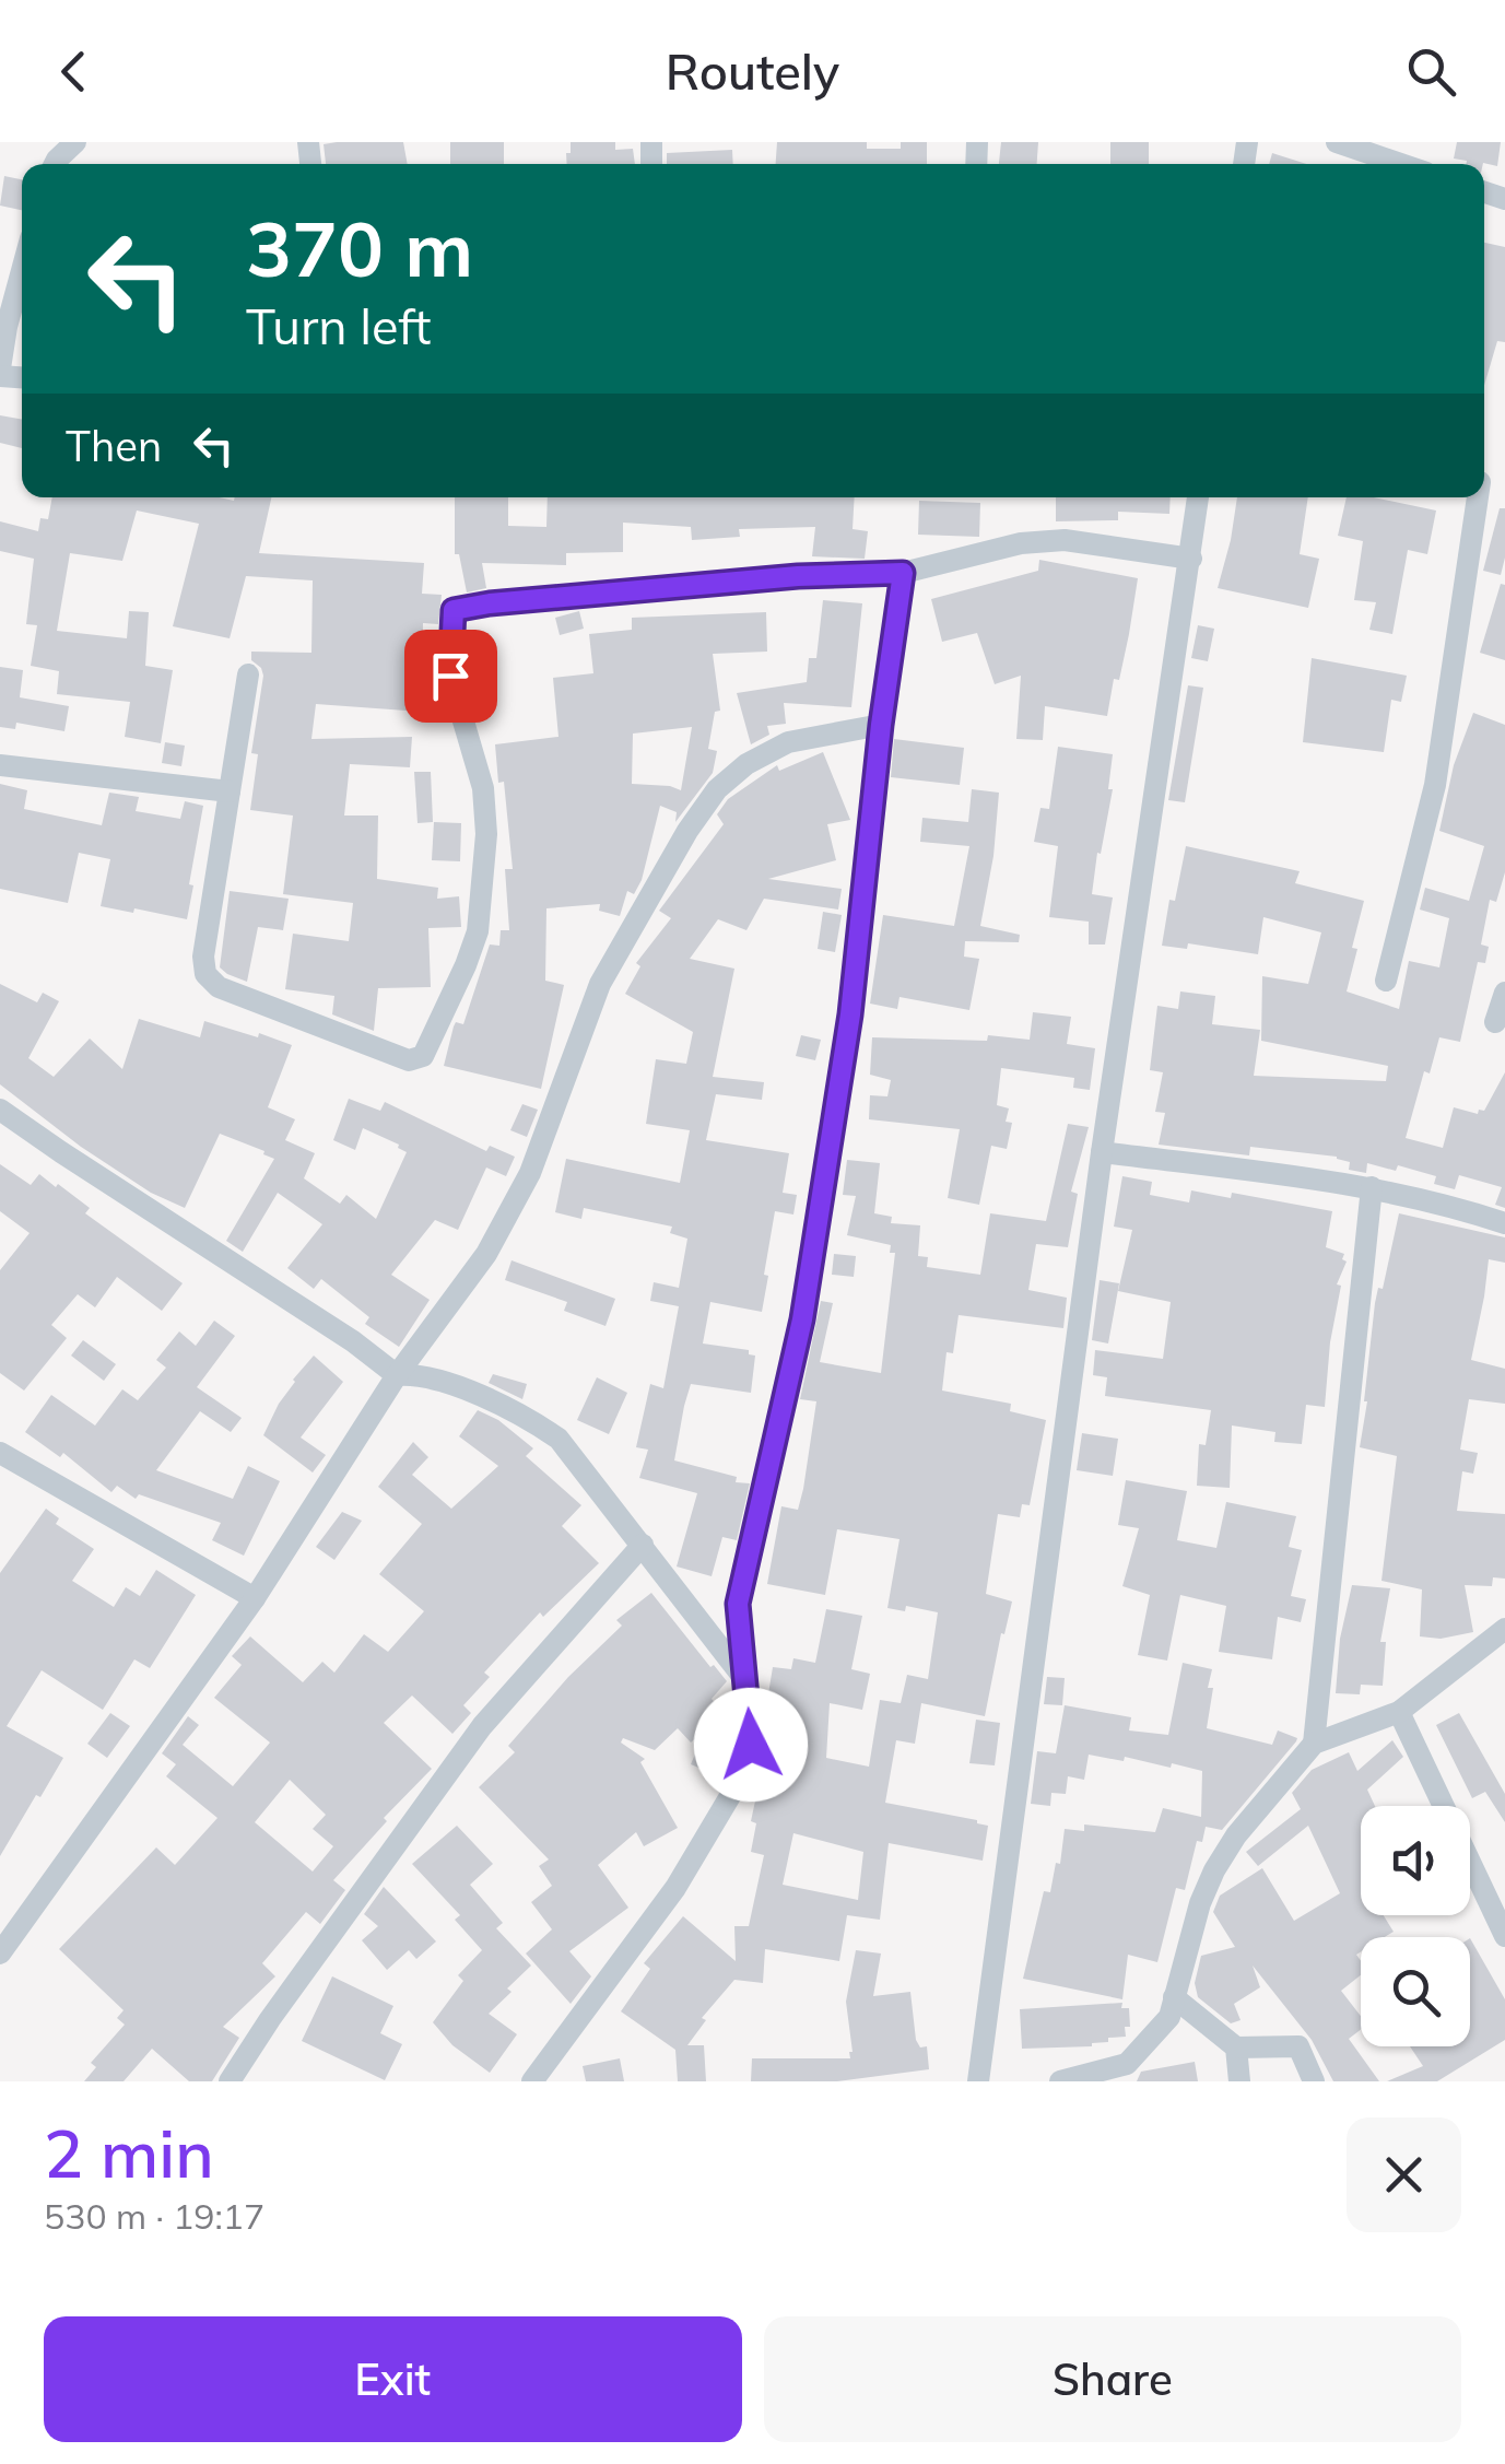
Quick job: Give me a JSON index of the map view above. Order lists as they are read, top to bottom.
{
  "page": {
    "header": "Routely",
    "turn": ["370 m", "Turn left"],
    "then": "Then",
    "heading": ["2 min", "530 m · 19:17"],
    "buttons": ["Exit", "Share"]
  }
}
